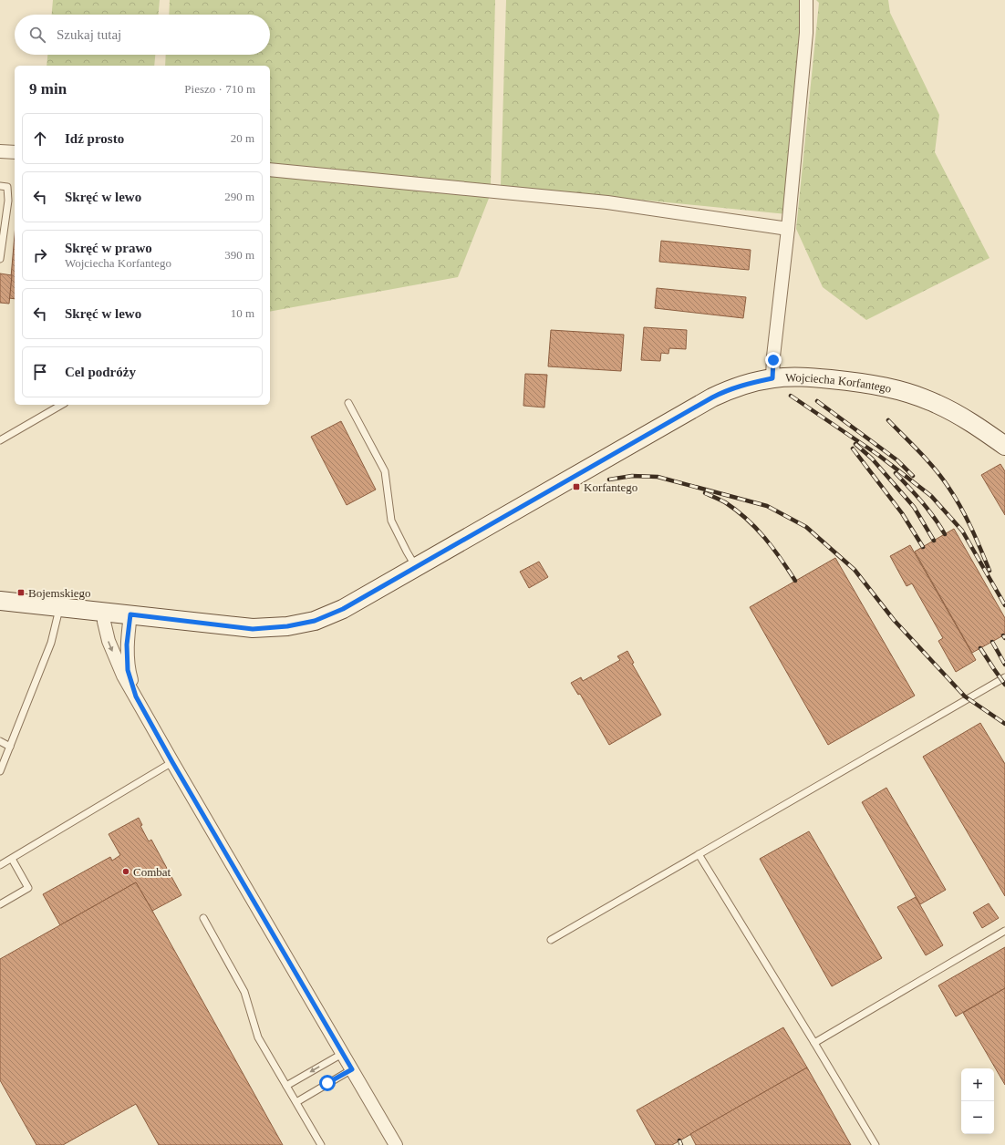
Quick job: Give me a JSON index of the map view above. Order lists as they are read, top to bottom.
{
  "streets": {
    "street": ["Wojciecha Korfantego"]
  },
  "places": {
    "transit": ["Korfantego", "Bojemskiego"],
    "other": ["Combat"]
  },
  "page": {
    "search": "Szukaj tutaj",
    "heading": ["9 min", "Pieszo · 710 m"],
    "list": [
      ["Idź prosto", "20 m"],
      ["Skręć w lewo", "290 m"],
      ["Skręć w prawo", "Wojciecha Korfantego", "390 m"],
      ["Skręć w lewo", "10 m"],
      "Cel podróży"
    ],
    "map_buttons": ["+", "−"]
  }
}
